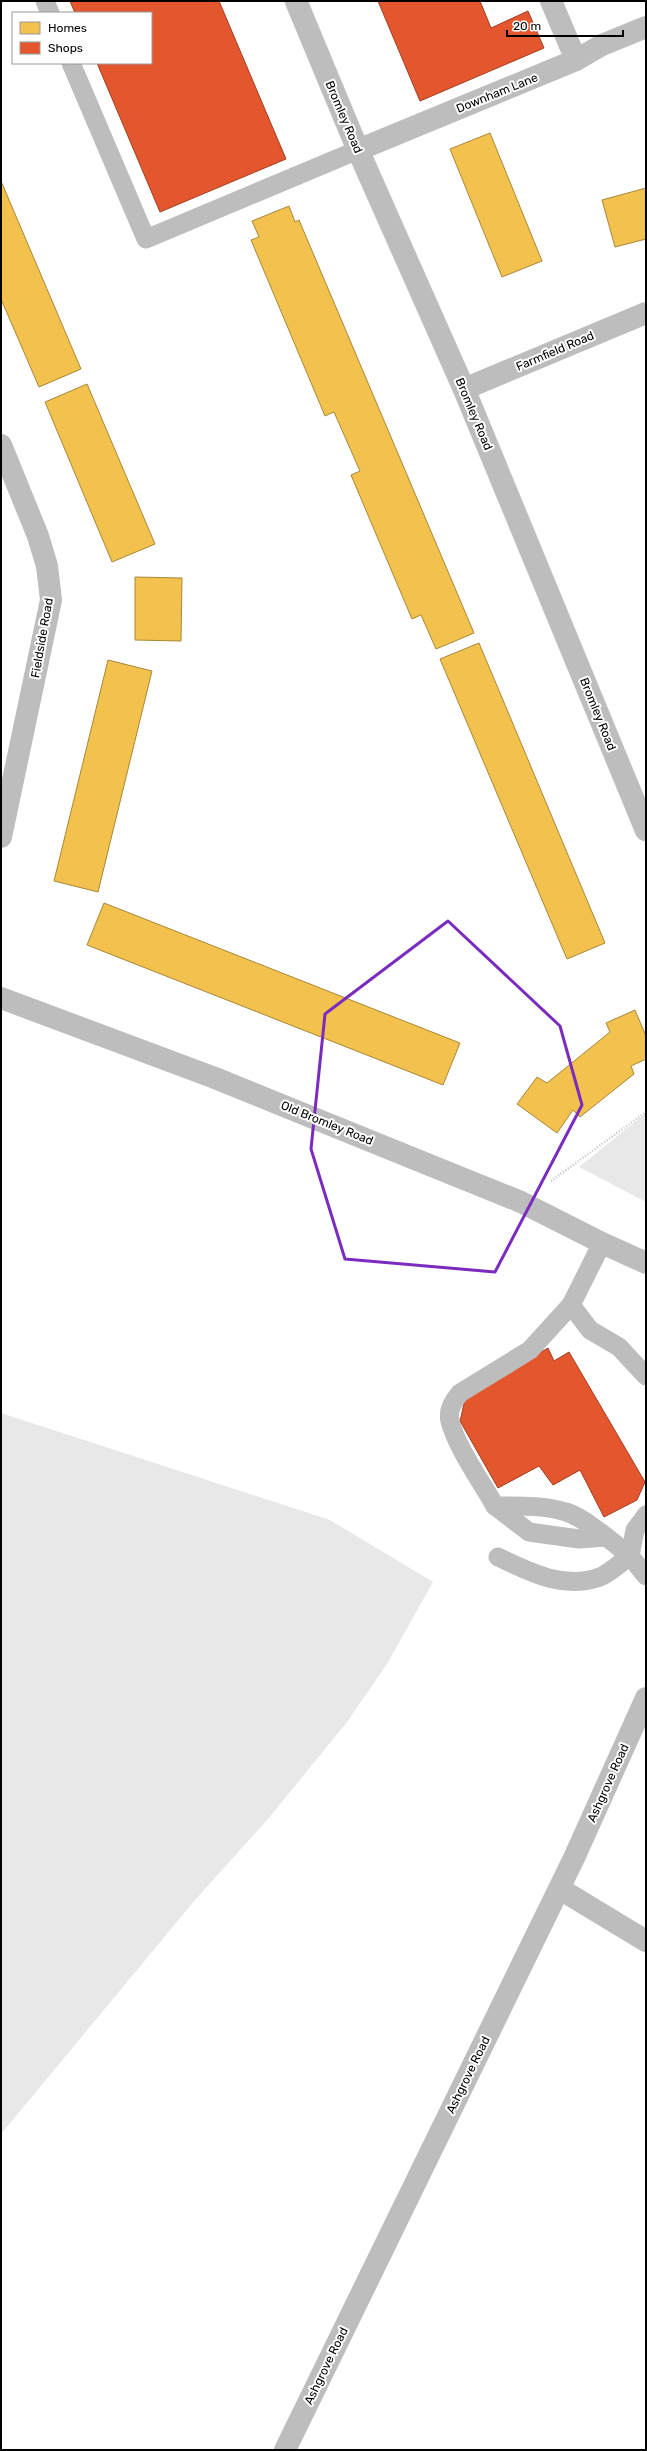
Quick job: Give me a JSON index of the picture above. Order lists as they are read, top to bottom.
{
  "streets": {
    "street": [
      "Downham Lane",
      "Bromley Road",
      "Farmfield Road",
      "Fieldside Road",
      "Old Bromley Road",
      "Ashgrove Road"
    ]
  },
  "crossings": [
    ["Downham Lane", "Bromley Road"],
    ["Bromley Road", "Farmfield Road"]
  ],
  "legend": ["Homes", "Shops"],
  "scale_bar": "20 m"
}
